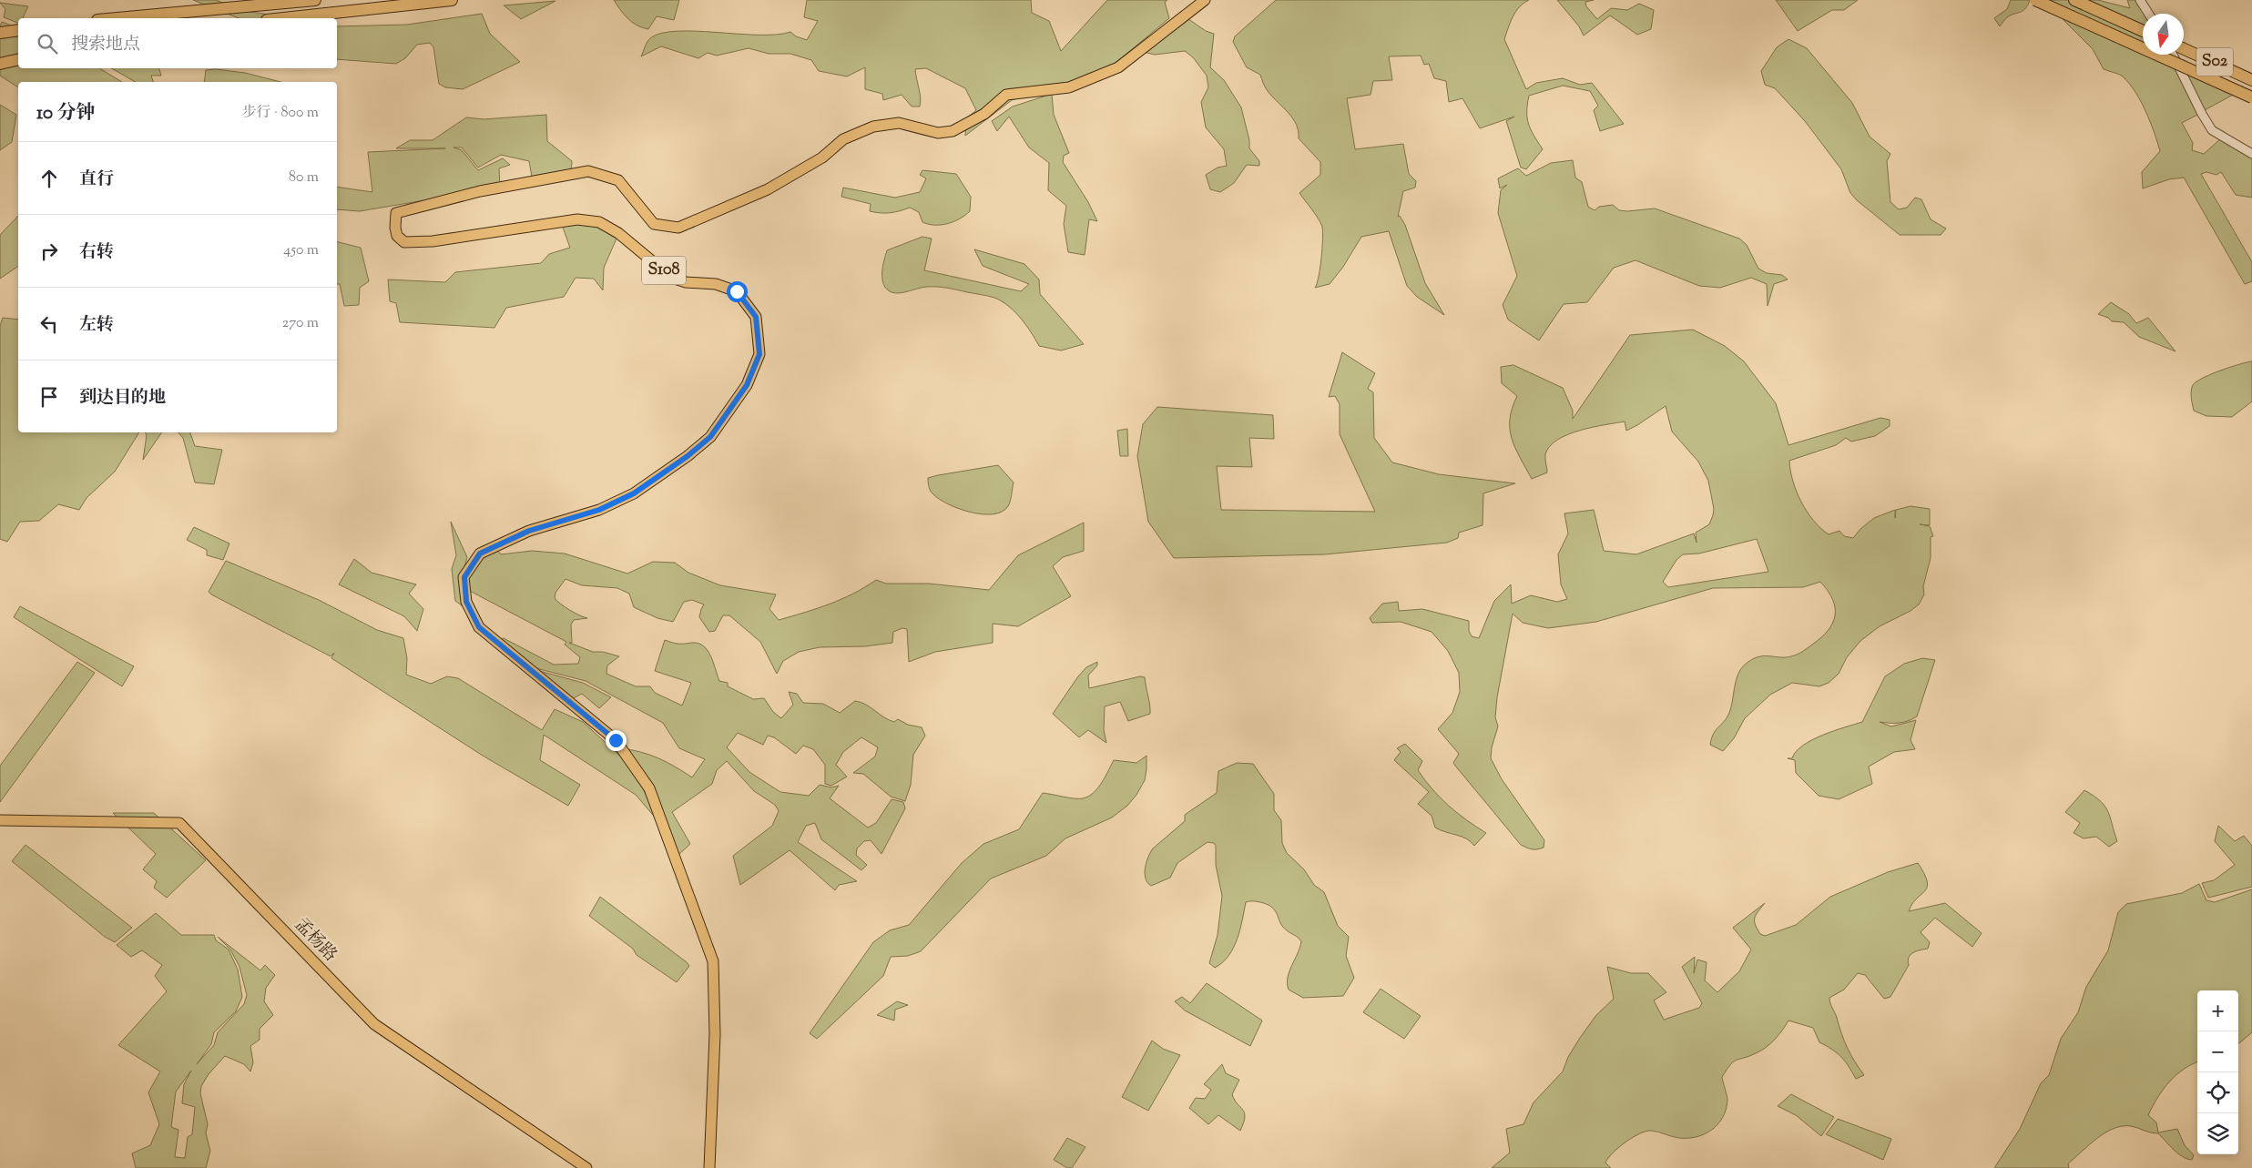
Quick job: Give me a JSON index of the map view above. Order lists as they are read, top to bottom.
{
  "streets": {
    "highway": ["S02"],
    "main road": ["S108", "孟杨路"]
  },
  "north": "bottom",
  "page": {
    "search": "搜索地点",
    "heading": ["10 分钟", "步行 · 800 m"],
    "list": [
      ["直行", "80 m"],
      ["右转", "450 m"],
      ["左转", "270 m"],
      "到达目的地"
    ],
    "map_buttons": ["+", "−"]
  }
}
